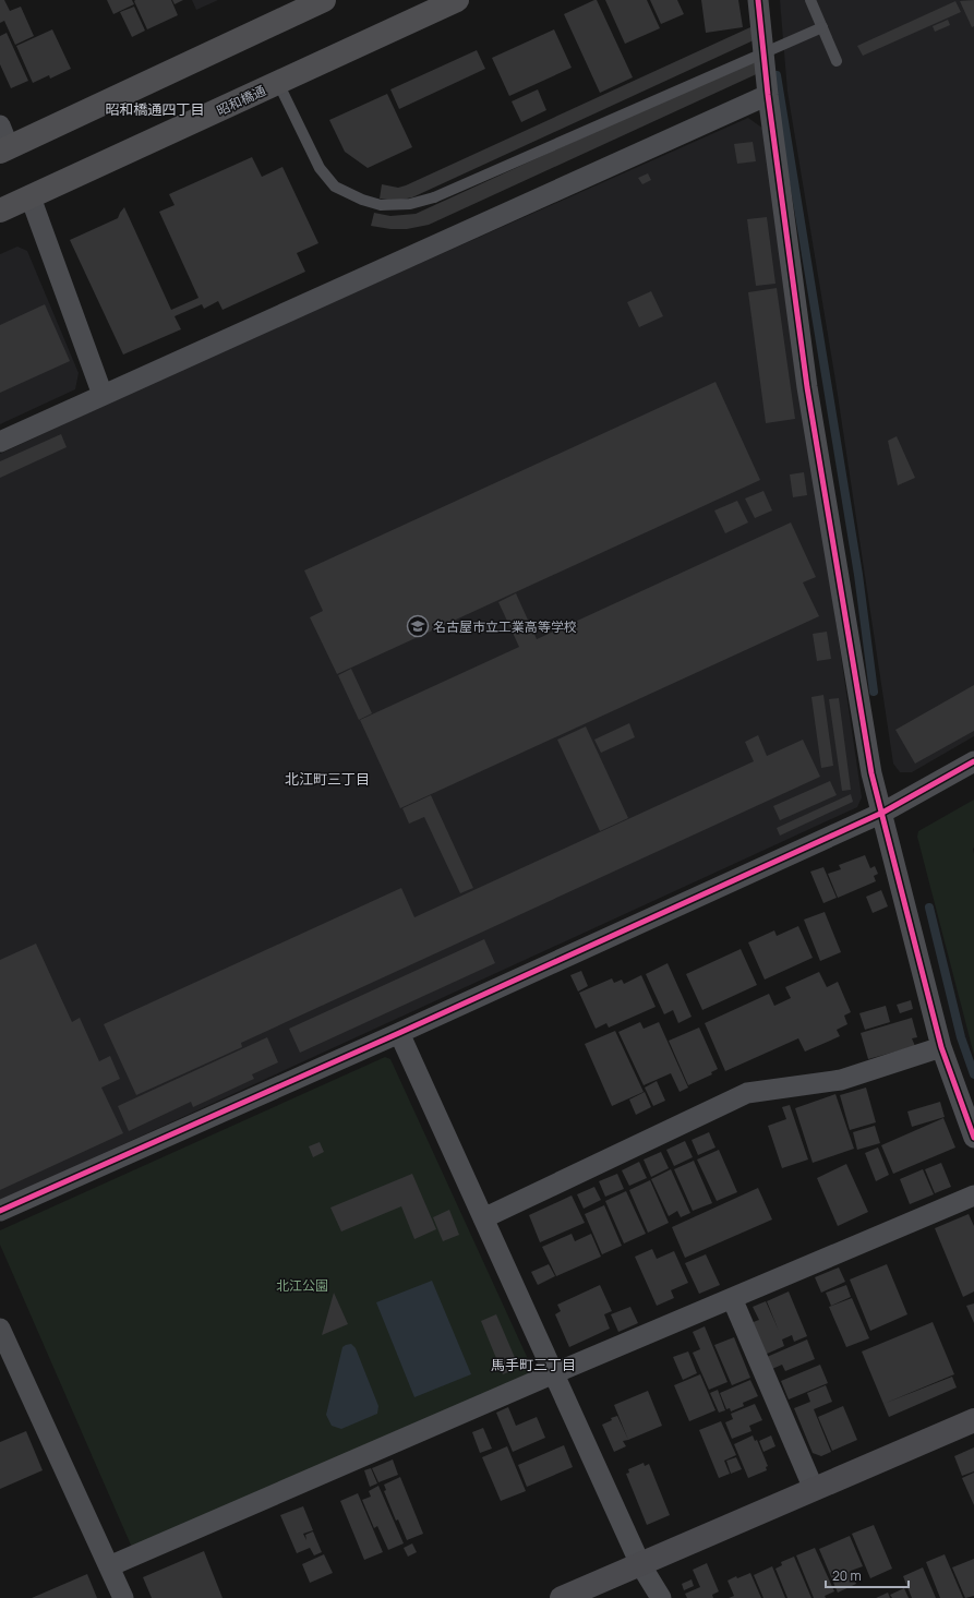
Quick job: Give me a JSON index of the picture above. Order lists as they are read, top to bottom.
{
  "streets": {
    "highway": ["昭和橋通"]
  },
  "districts": ["昭和橋通四丁目", "北江町三丁目", "馬手町三丁目"],
  "parks": ["北江公園"],
  "places": {
    "school or university": ["名古屋市立工業高等学校"]
  },
  "scale_bar": "20 m"
}
